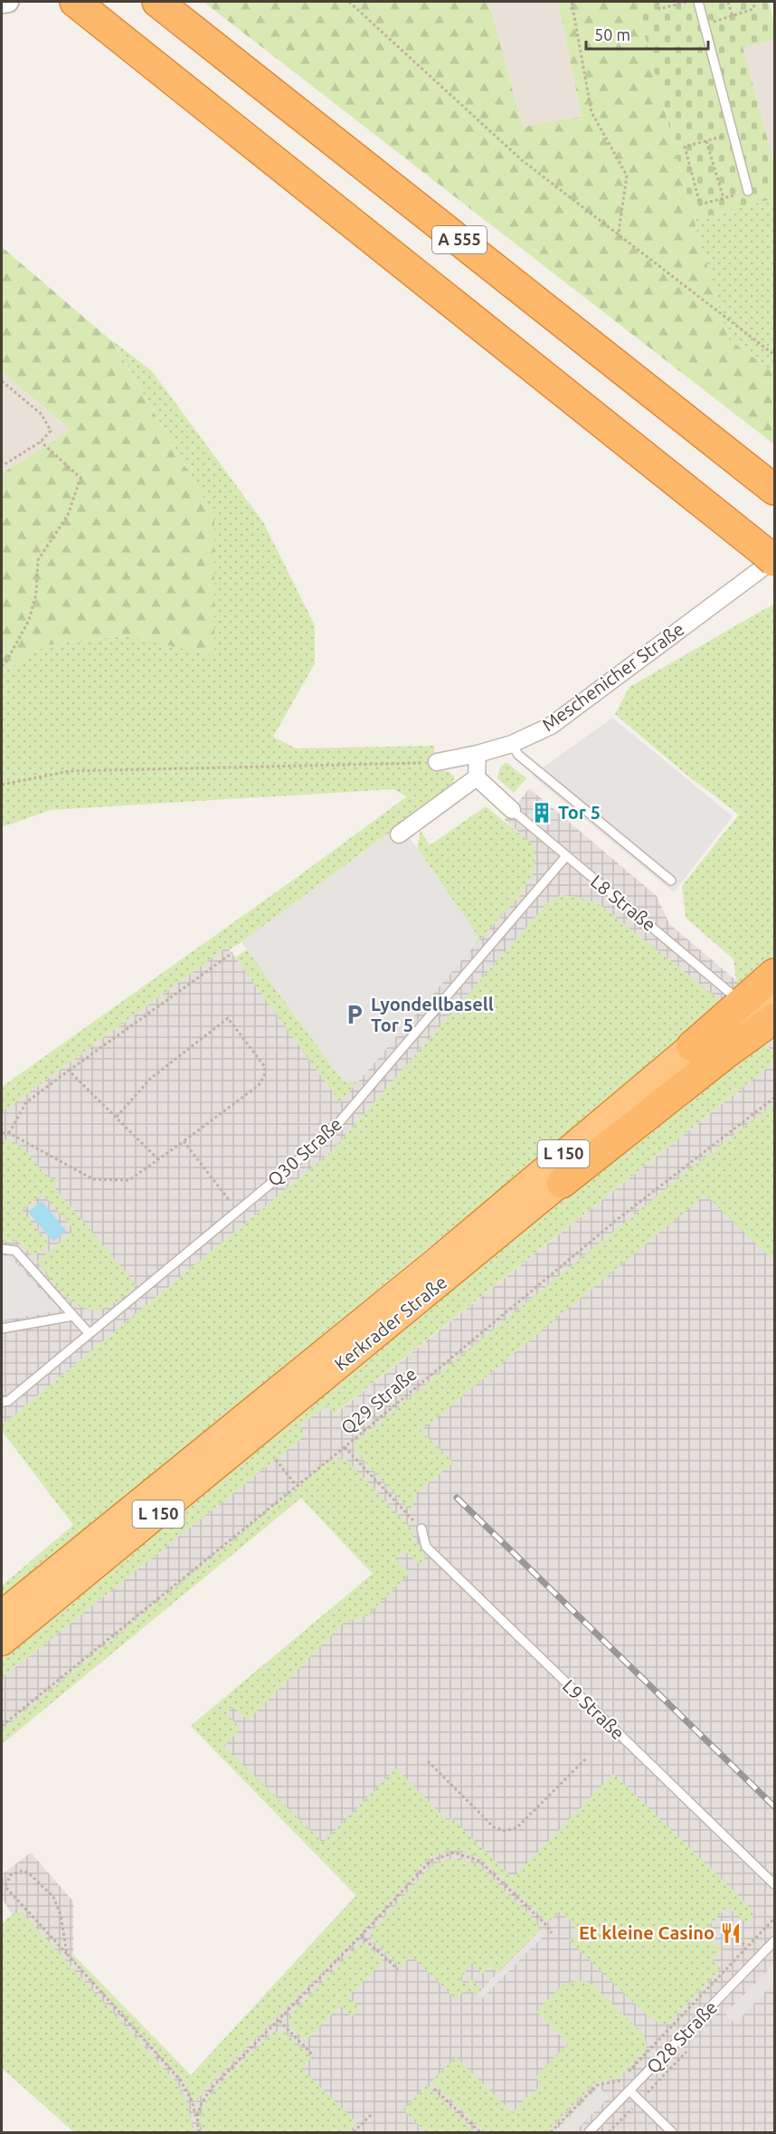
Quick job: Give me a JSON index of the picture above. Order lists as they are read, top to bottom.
{
  "streets": {
    "highway": ["A 555", "L 150", "Kerkrader Straße"],
    "street": ["Meschenicher Straße"],
    "lane": [
      "L8 Straße",
      "Q30 Straße",
      "L9 Straße",
      "Q28 Straße"
    ],
    "path": ["Q29 Straße"]
  },
  "crossings": [
    ["A 555", "Meschenicher Straße"],
    ["L8 Straße", "Q30 Straße"]
  ],
  "places": {
    "building": ["Tor 5"],
    "parking": ["Lyondellbasell Tor 5"],
    "restaurant": ["Et kleine Casino"]
  },
  "scale_bar": "50 m"
}
